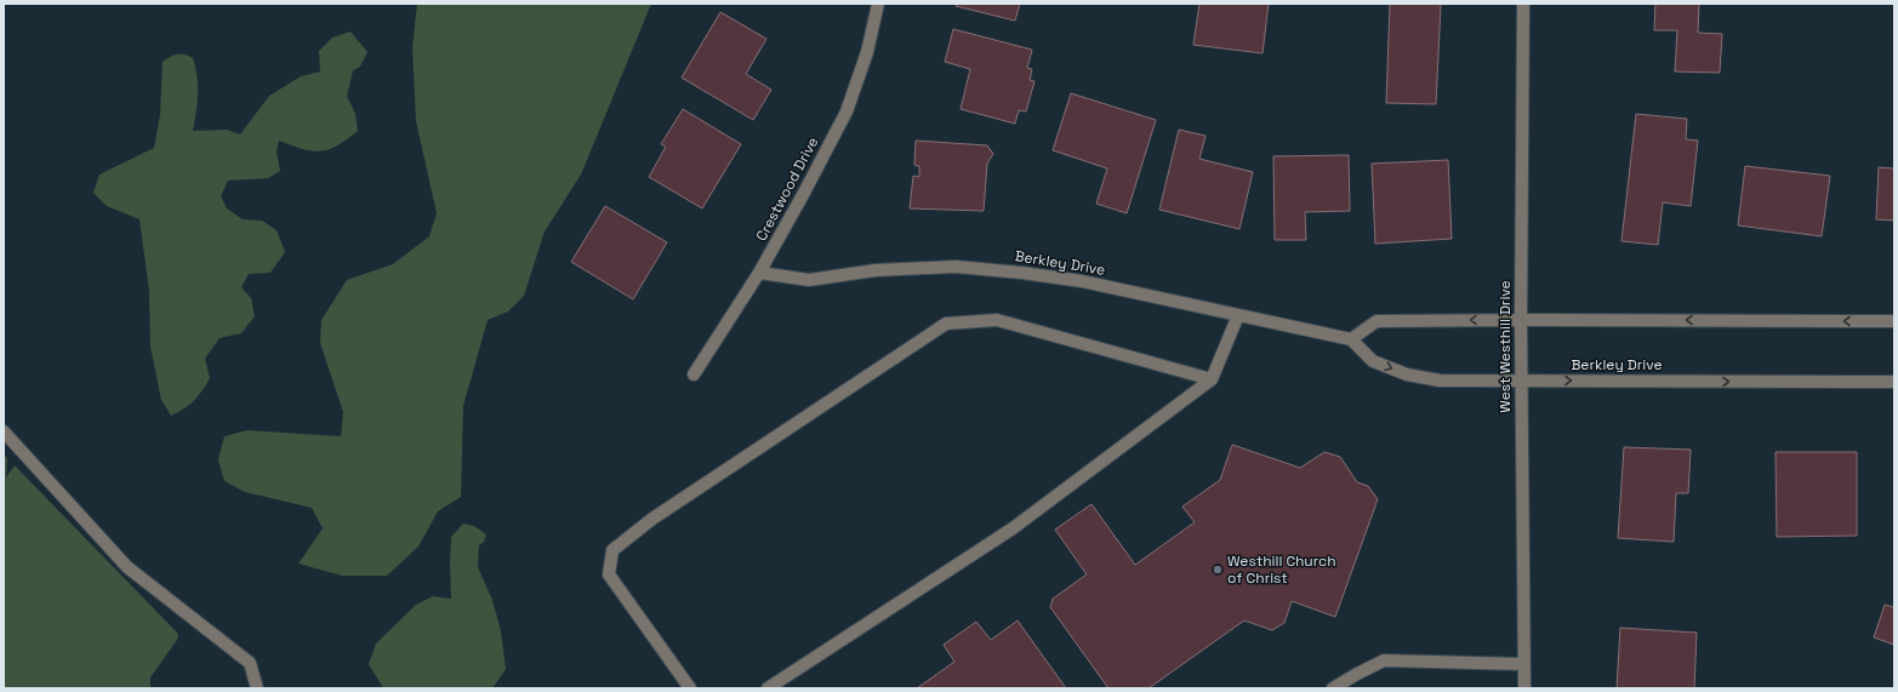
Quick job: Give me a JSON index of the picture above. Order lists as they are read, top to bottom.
{
  "streets": {
    "street": ["Crestwood Drive", "Berkley Drive", "West Westhill Drive"]
  },
  "crossings": [
    ["Crestwood Drive", "Berkley Drive"],
    ["Berkley Drive", "West Westhill Drive"]
  ],
  "places": ["Westhill Church of Christ"]
}
